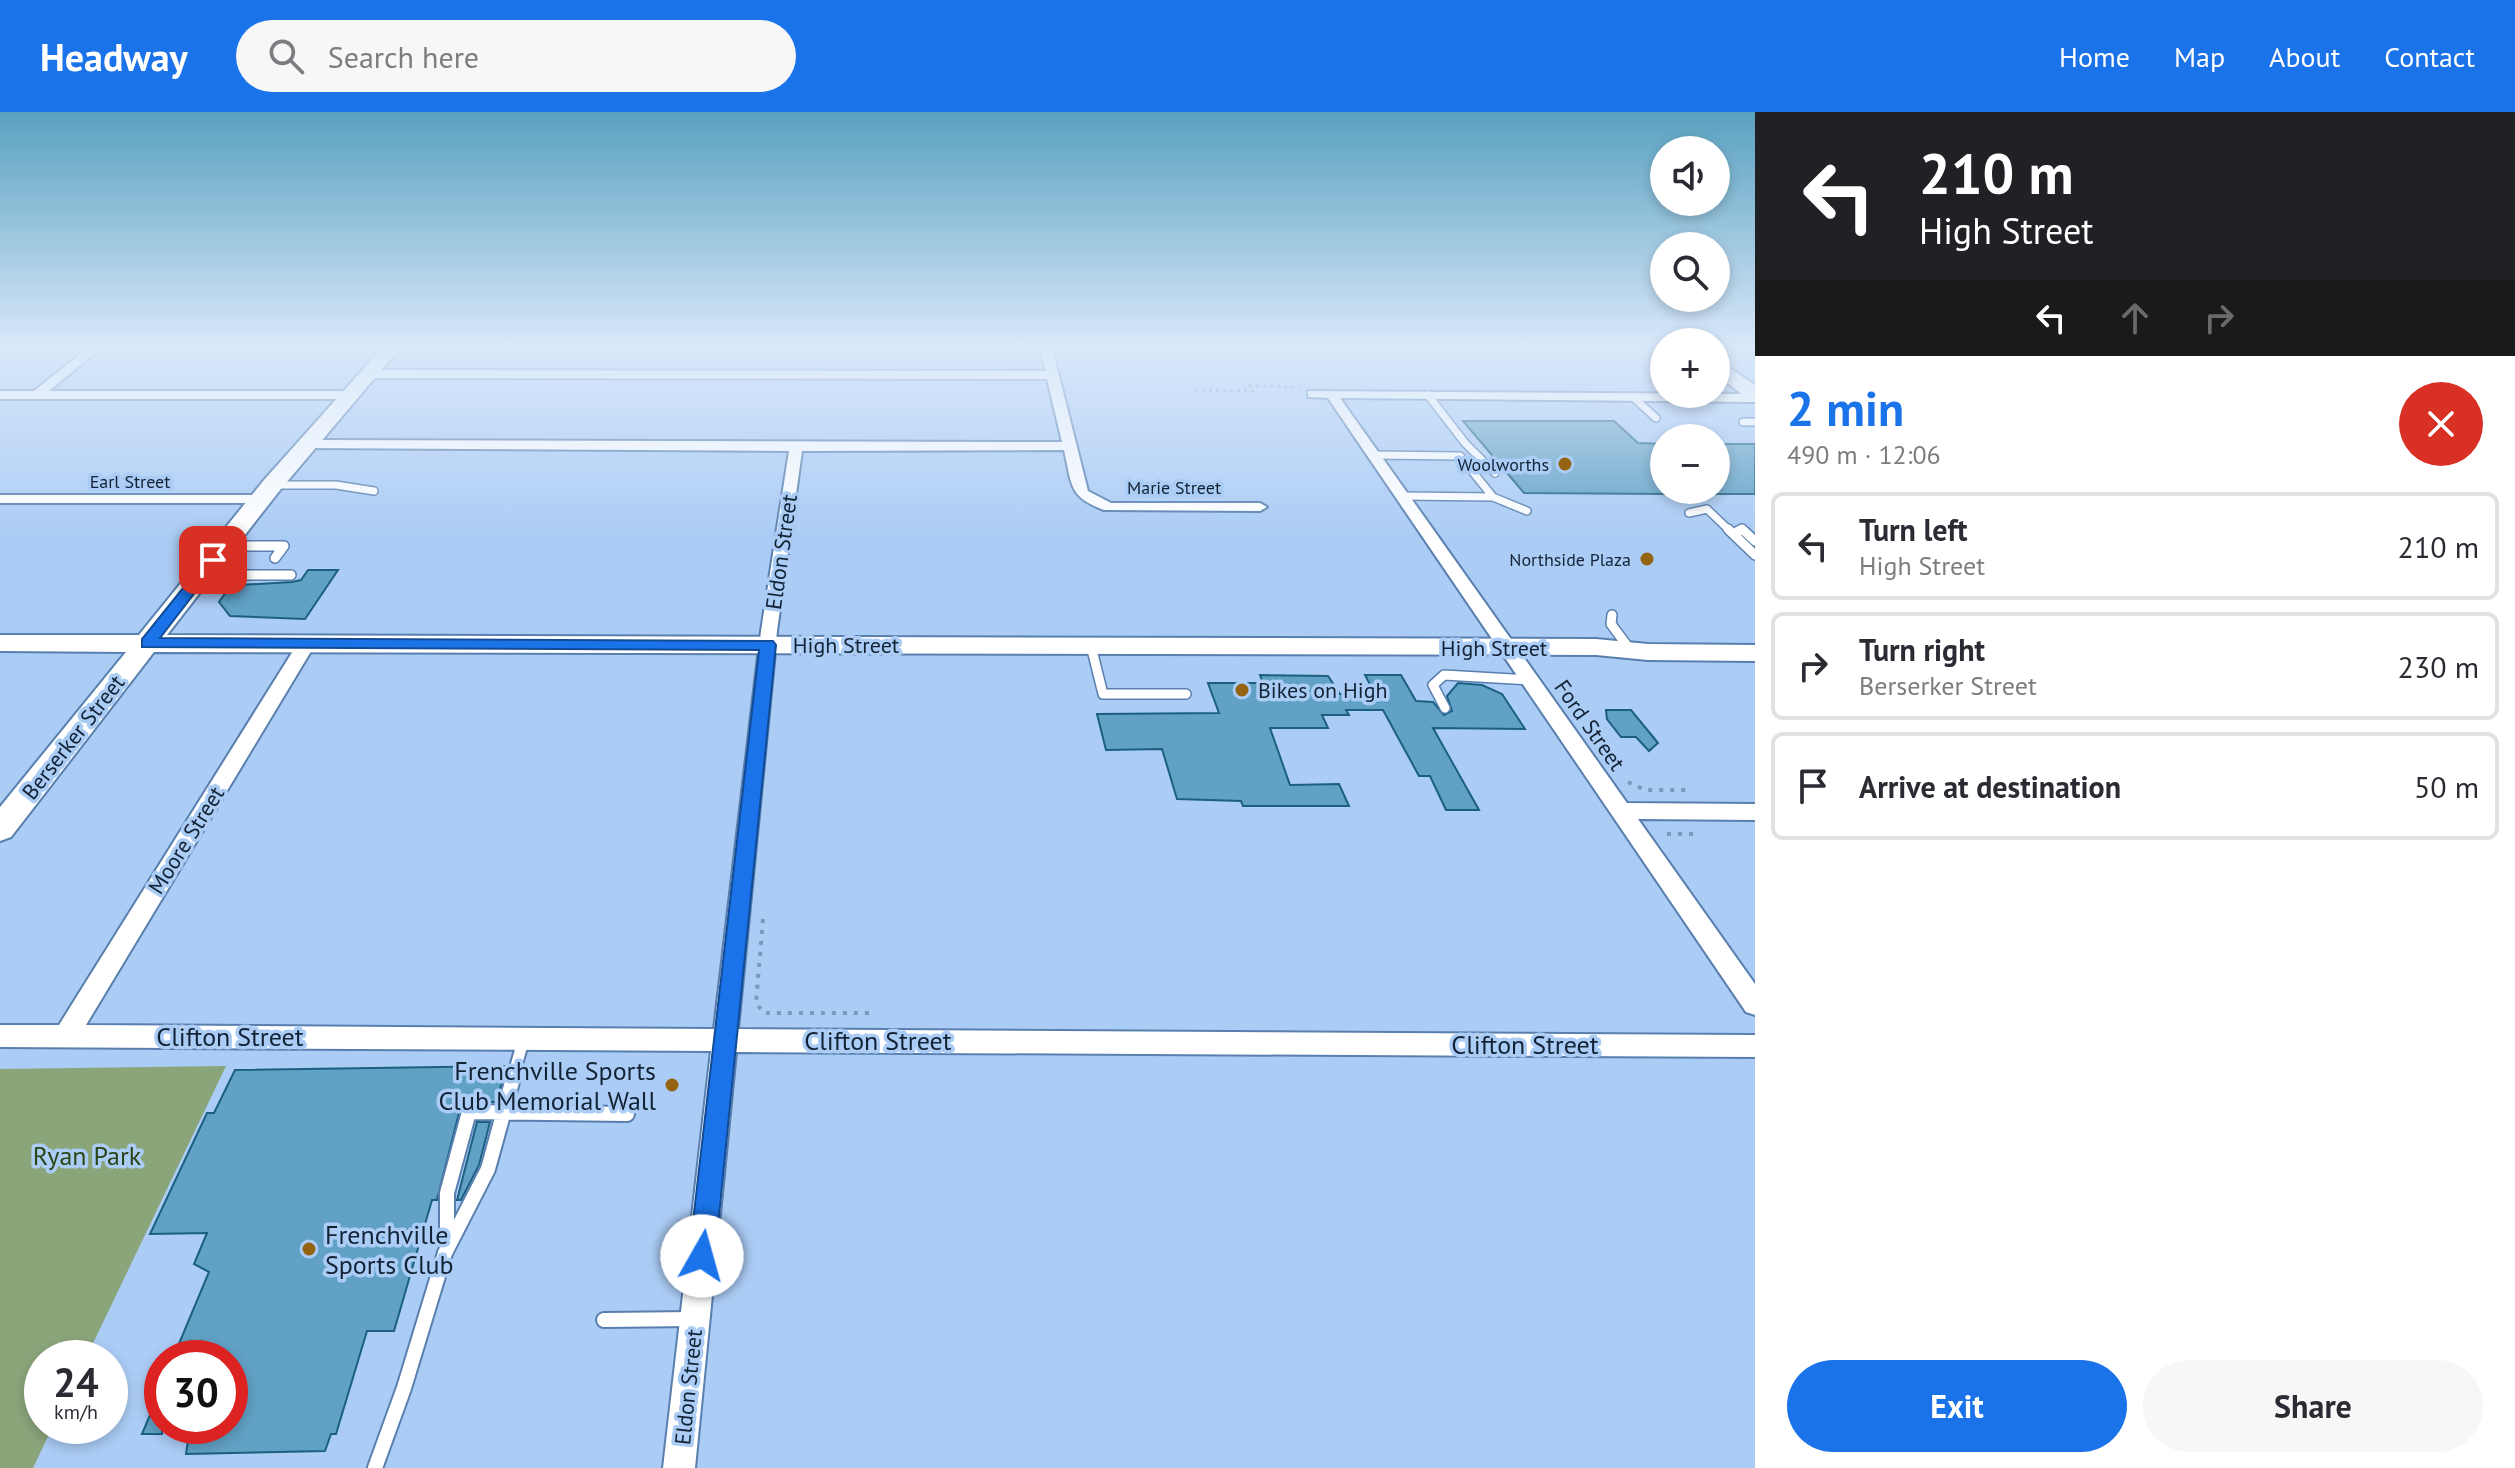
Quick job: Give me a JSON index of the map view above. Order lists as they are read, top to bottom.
{
  "streets": {
    "main road": ["High Street", "Berserker Street"],
    "street": [
      "Earl Street",
      "Marie Street",
      "Eldon Street",
      "Ford Street",
      "Moore Street",
      "Clifton Street"
    ]
  },
  "crossings": [
    ["Earl Street", "Berserker Street"],
    ["Eldon Street", "High Street"],
    ["Eldon Street", "Clifton Street"],
    ["High Street", "Ford Street"],
    ["High Street", "Berserker Street"],
    ["High Street", "Moore Street"],
    ["Moore Street", "Clifton Street"]
  ],
  "parks": ["Ryan Park"],
  "places": [
    "Woolworths",
    "Northside Plaza",
    "Bikes on High",
    "Frenchville Sports Club Memorial Wall",
    "Frenchville Sports Club"
  ],
  "page": {
    "header": "Headway",
    "search": "Search here",
    "nav": [
      "Home",
      "Map",
      "About",
      "Contact"
    ],
    "turn": ["210 m", "High Street"],
    "map_buttons": ["+", "−"],
    "heading": ["2 min", "490 m · 12:06"],
    "list": [
      {
        "name": "Turn left",
        "note": "High Street",
        "value": "210 m"
      },
      {
        "name": "Turn right",
        "note": "Berserker Street",
        "value": "230 m"
      },
      {
        "name": "Arrive at destination",
        "value": "50 m"
      }
    ],
    "speed": "24 km/h",
    "limit": "30",
    "buttons": ["Exit", "Share"]
  }
}
